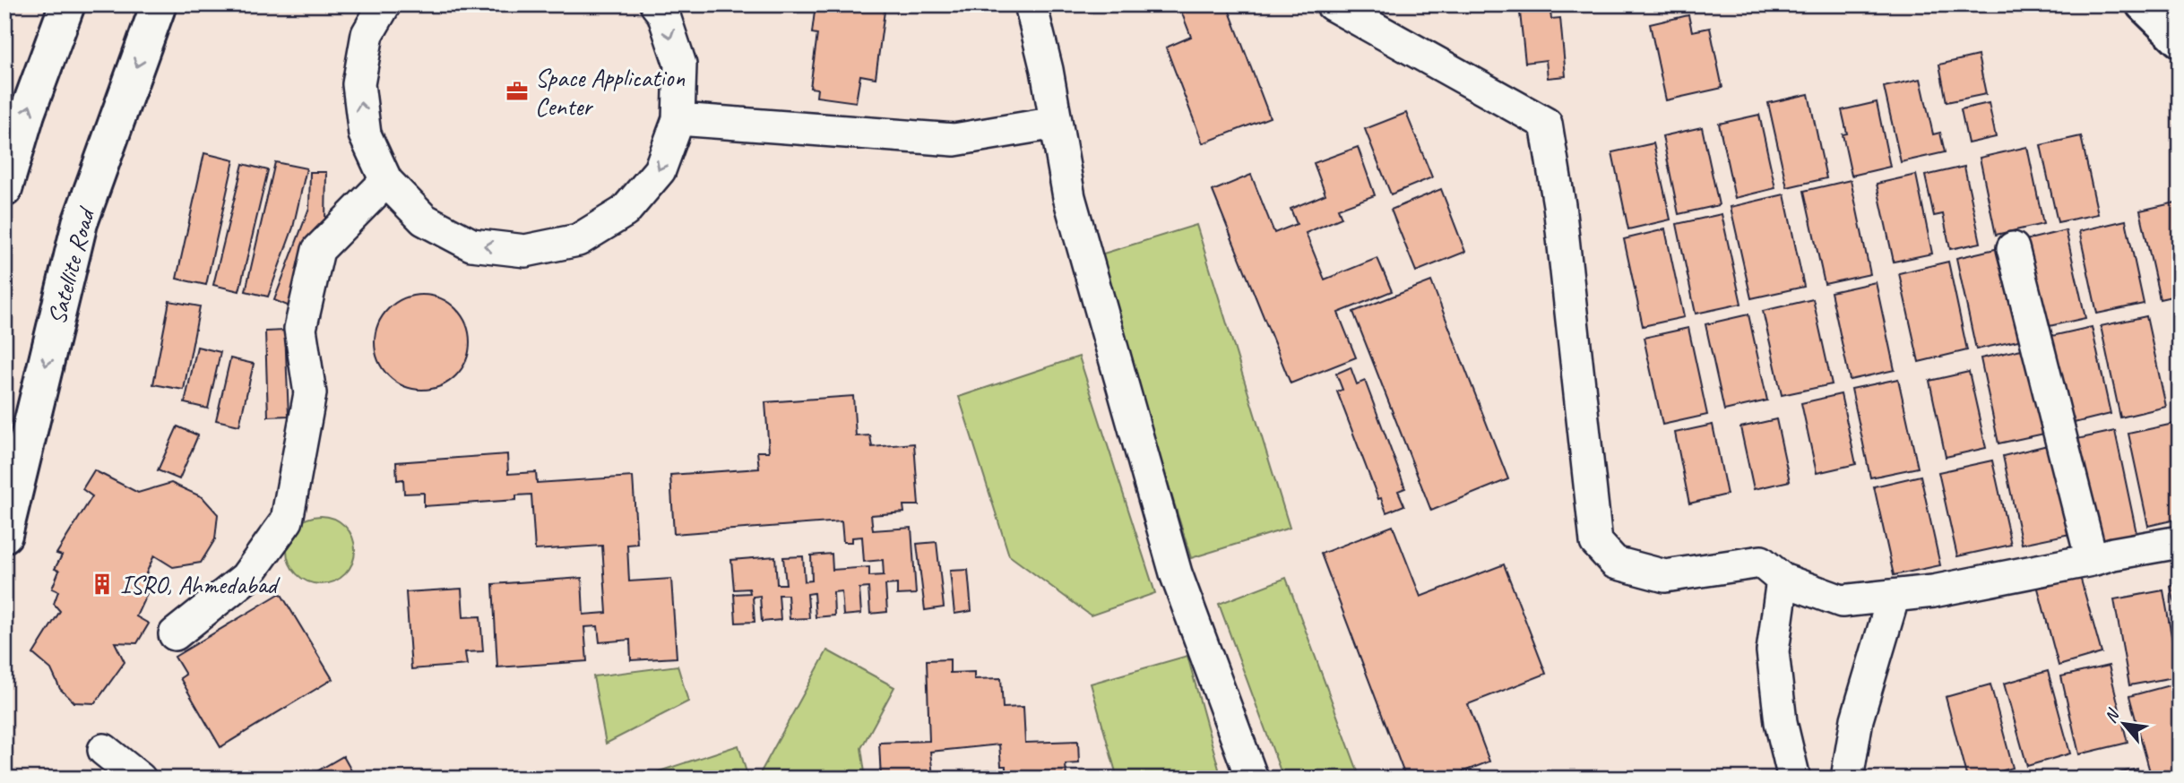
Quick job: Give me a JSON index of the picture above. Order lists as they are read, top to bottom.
{
  "streets": {
    "main road": ["Satellite Road"]
  },
  "places": {
    "office": ["Space Application Center"],
    "building": ["ISRO, Ahmedabad"]
  },
  "north": "top left"
}
